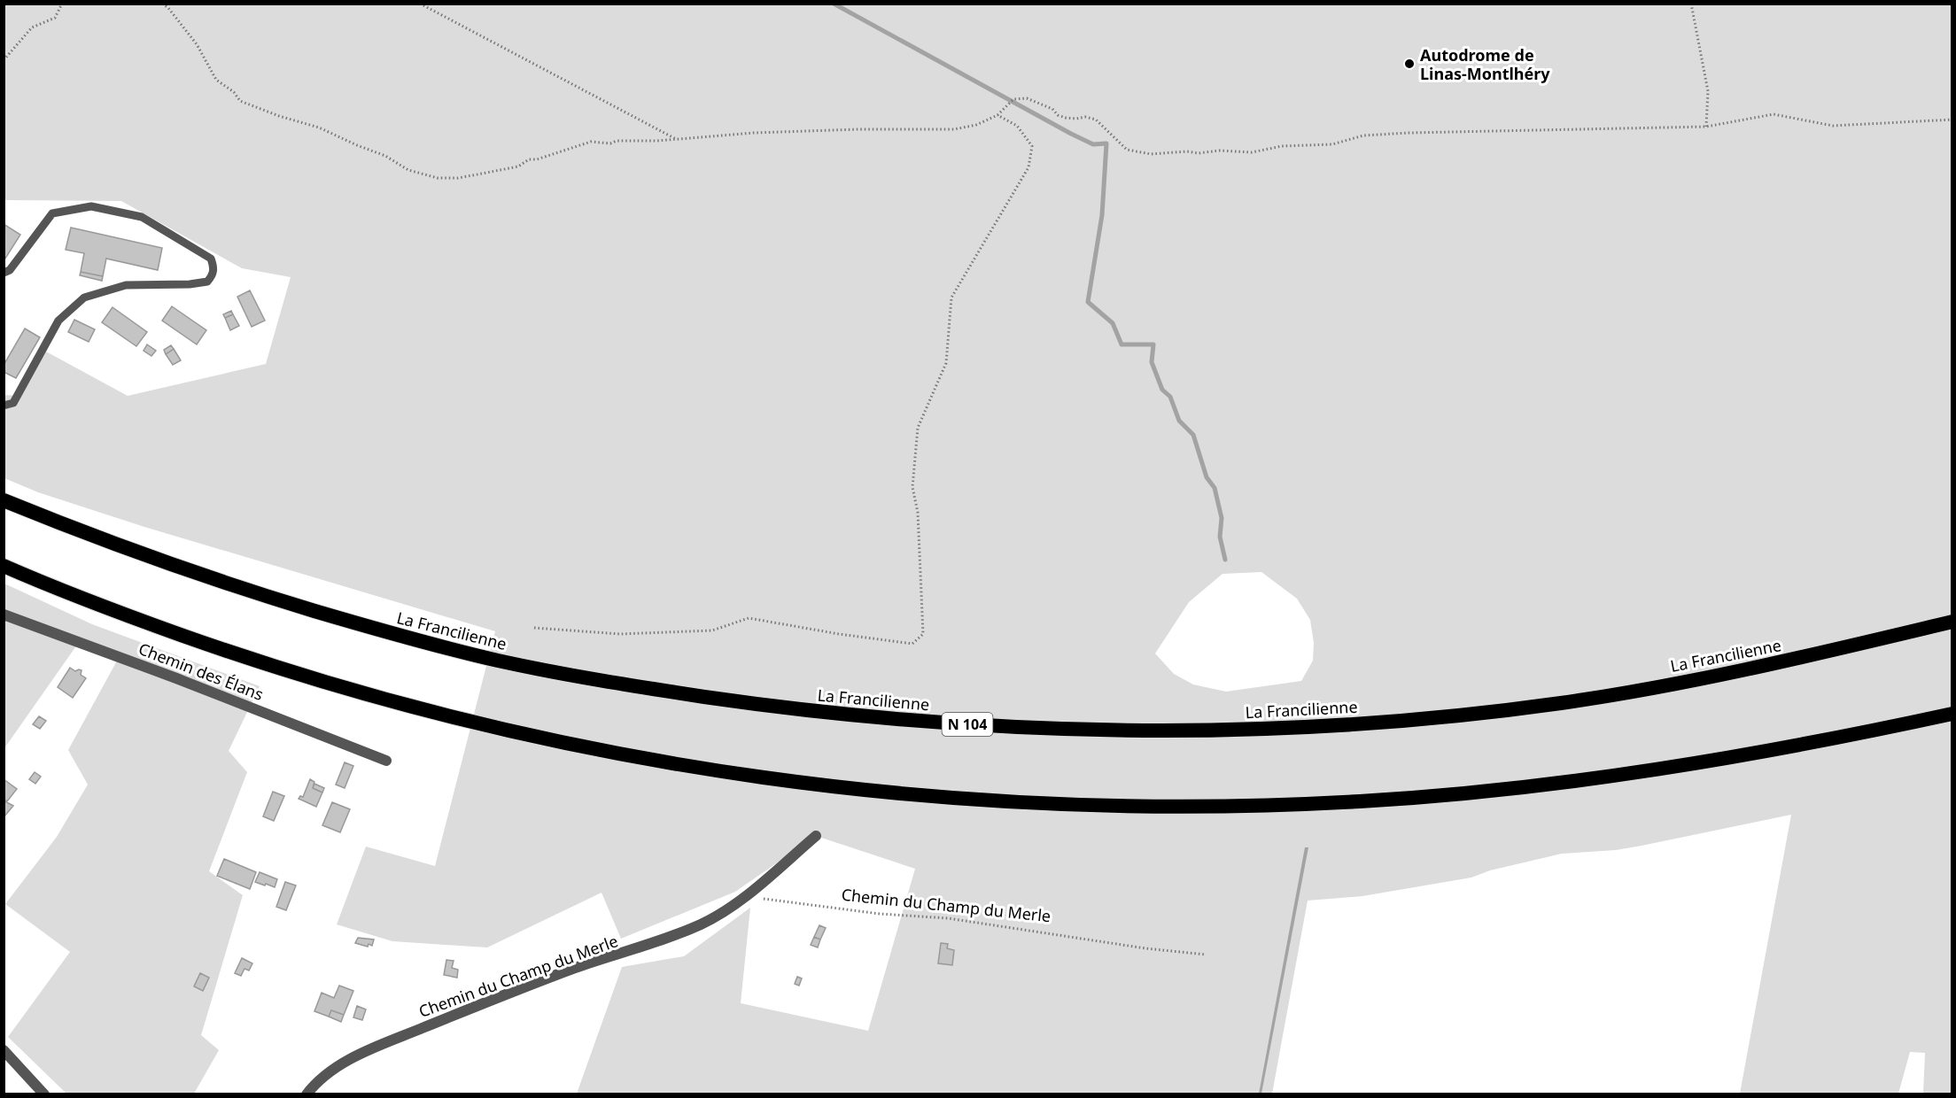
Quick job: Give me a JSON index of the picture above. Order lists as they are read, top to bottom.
{
  "streets": {
    "highway": ["La Francilienne", "N 104"],
    "street": ["Chemin des Élans", "Chemin du Champ du Merle"]
  },
  "places": ["Autodrome de Linas-Montlhéry"]
}
